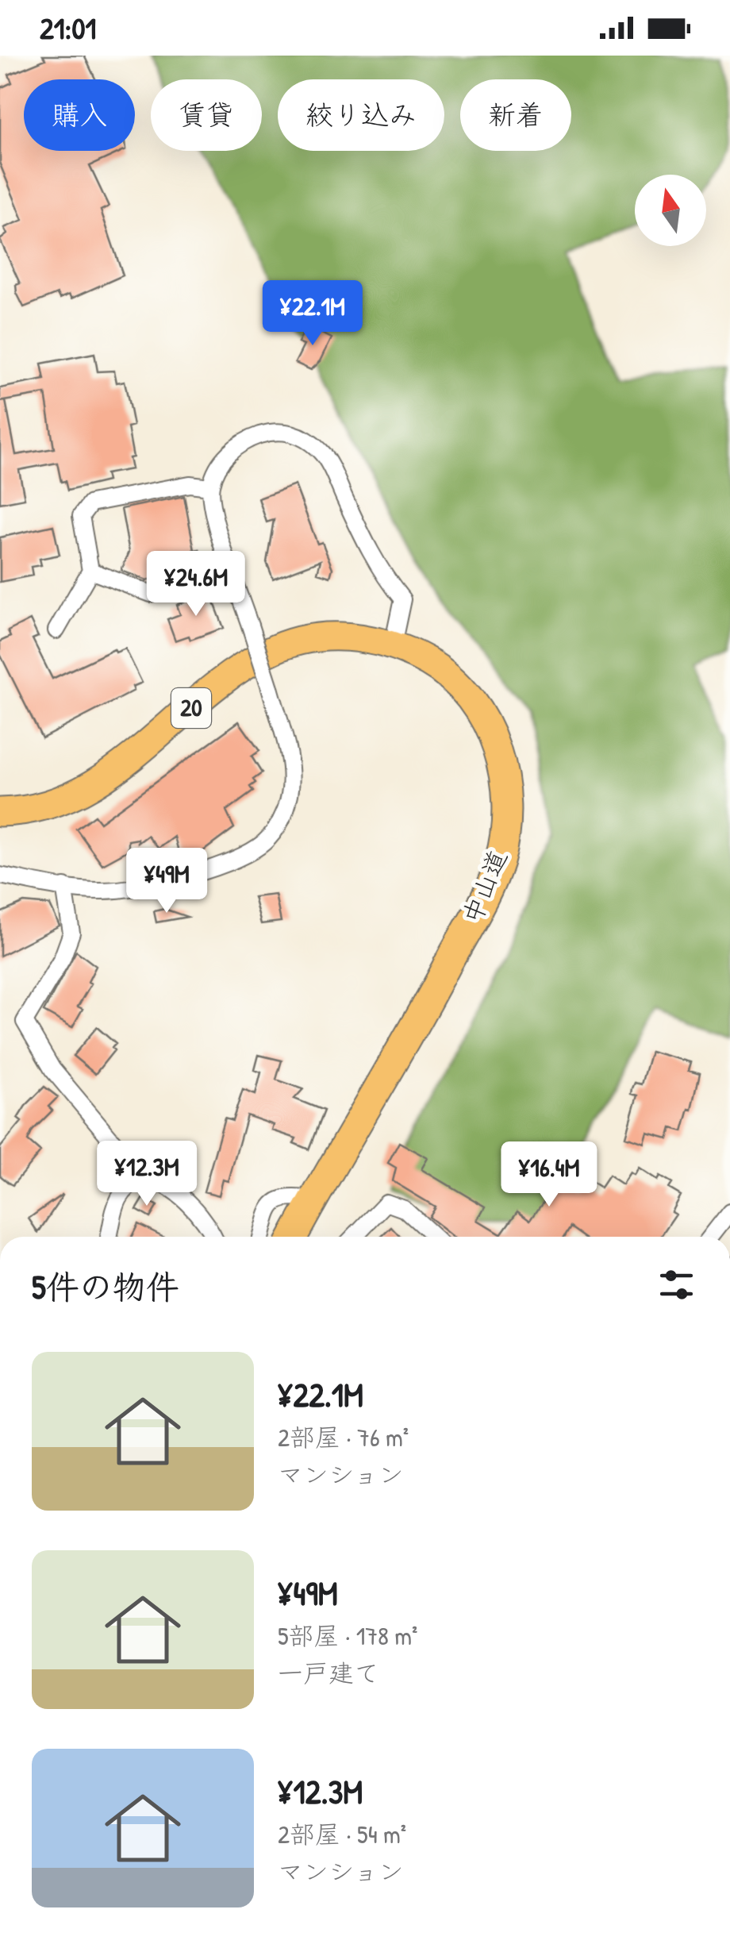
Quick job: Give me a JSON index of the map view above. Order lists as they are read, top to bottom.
{
  "streets": {
    "highway": ["20", "中山道"]
  },
  "north": "top",
  "page": {
    "status": "21:01",
    "chip": [
      "購入",
      "賃貸",
      "絞り込み",
      "新着"
    ],
    "price": [
      "¥22.1M",
      "¥24.6M",
      "¥49M",
      "¥12.3M",
      "¥16.4M"
    ],
    "heading": "5件の物件",
    "list": [
      {
        "name": "¥22.1M",
        "note": "2部屋 · 76 m² · マンション"
      },
      {
        "name": "¥49M",
        "note": "5部屋 · 178 m² · 一戸建て"
      },
      {
        "name": "¥12.3M",
        "note": "2部屋 · 54 m² · マンション"
      }
    ]
  }
}
